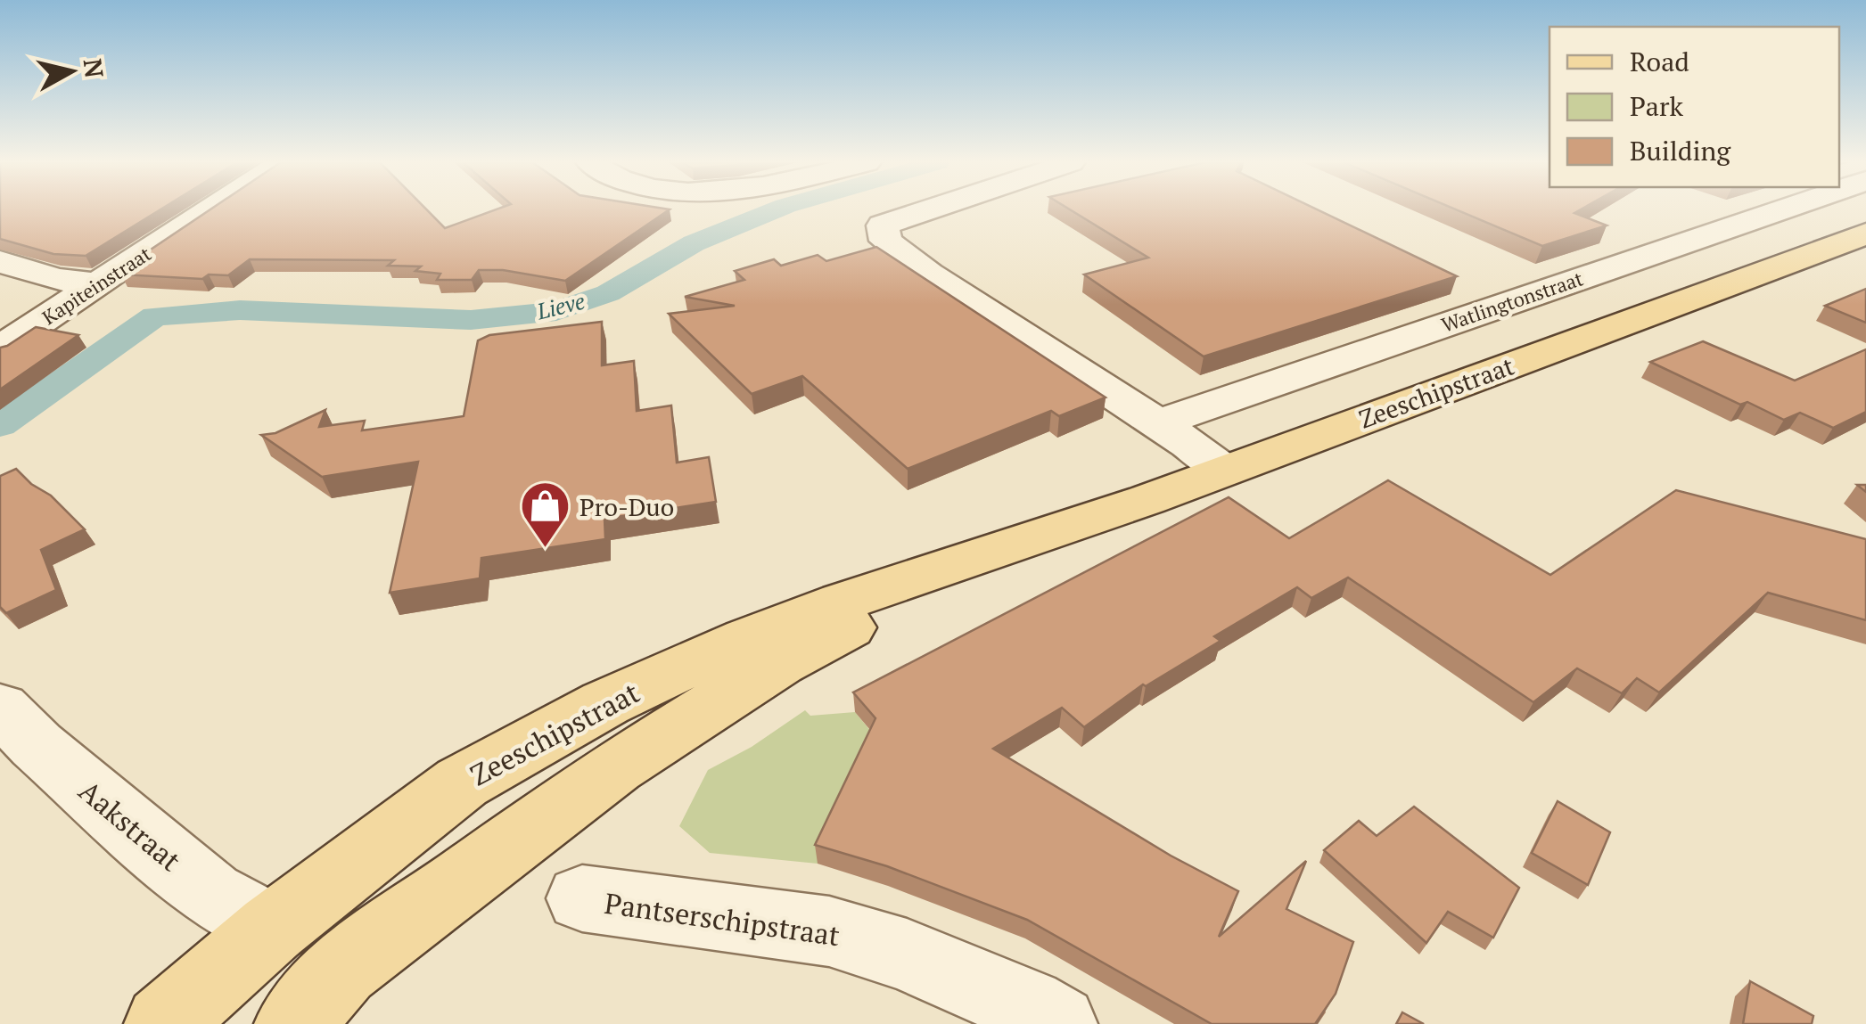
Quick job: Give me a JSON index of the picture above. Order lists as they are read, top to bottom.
{
  "streets": {
    "main road": ["Zeeschipstraat"],
    "street": [
      "Kapiteinstraat",
      "Watlingtonstraat",
      "Aakstraat",
      "Pantserschipstraat"
    ]
  },
  "crossings": [
    ["Zeeschipstraat", "Aakstraat"]
  ],
  "water": ["Lieve"],
  "places": {
    "shop": ["Pro-Duo"]
  },
  "legend": ["Road", "Park", "Building"],
  "north": "right"
}
